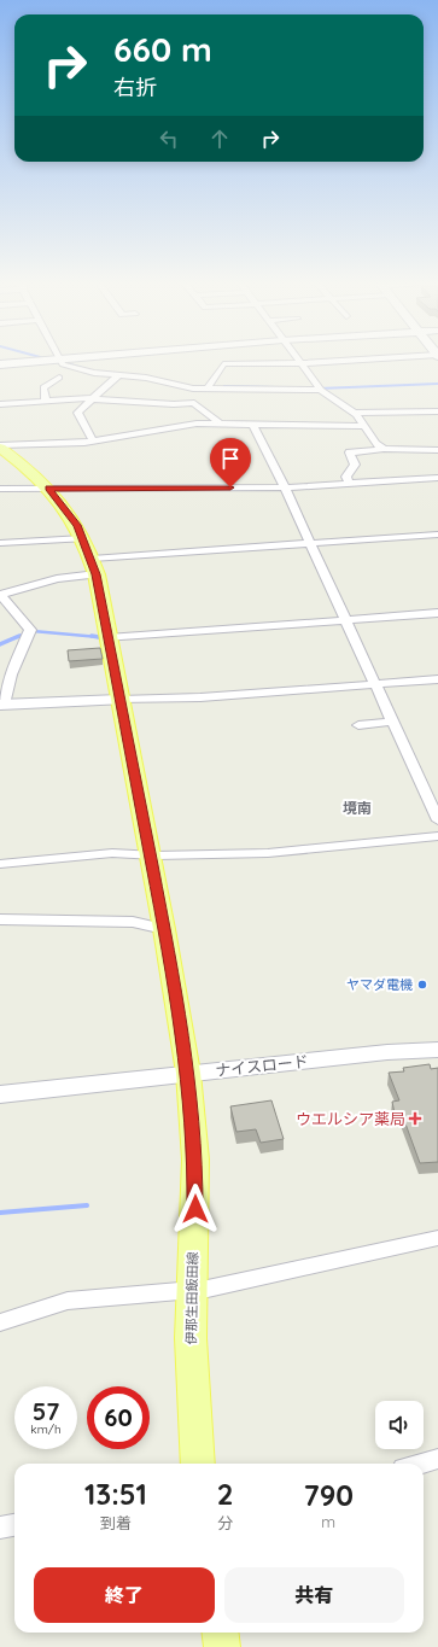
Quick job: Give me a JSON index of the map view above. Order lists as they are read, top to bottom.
{
  "streets": {
    "main road": ["伊那生田飯田線"],
    "street": ["ナイスロード"]
  },
  "crossings": [
    ["ナイスロード", "伊那生田飯田線"]
  ],
  "districts": ["境南"],
  "places": {
    "other": ["ヤマダ電機"],
    "health": ["ウエルシア薬局"]
  },
  "page": {
    "turn": ["660 m", "右折"],
    "speed": "57 km/h",
    "limit": "60",
    "eta": [
      "13:51",
      "到着",
      "2",
      "分",
      "790",
      "m"
    ],
    "buttons": ["終了", "共有"]
  }
}
